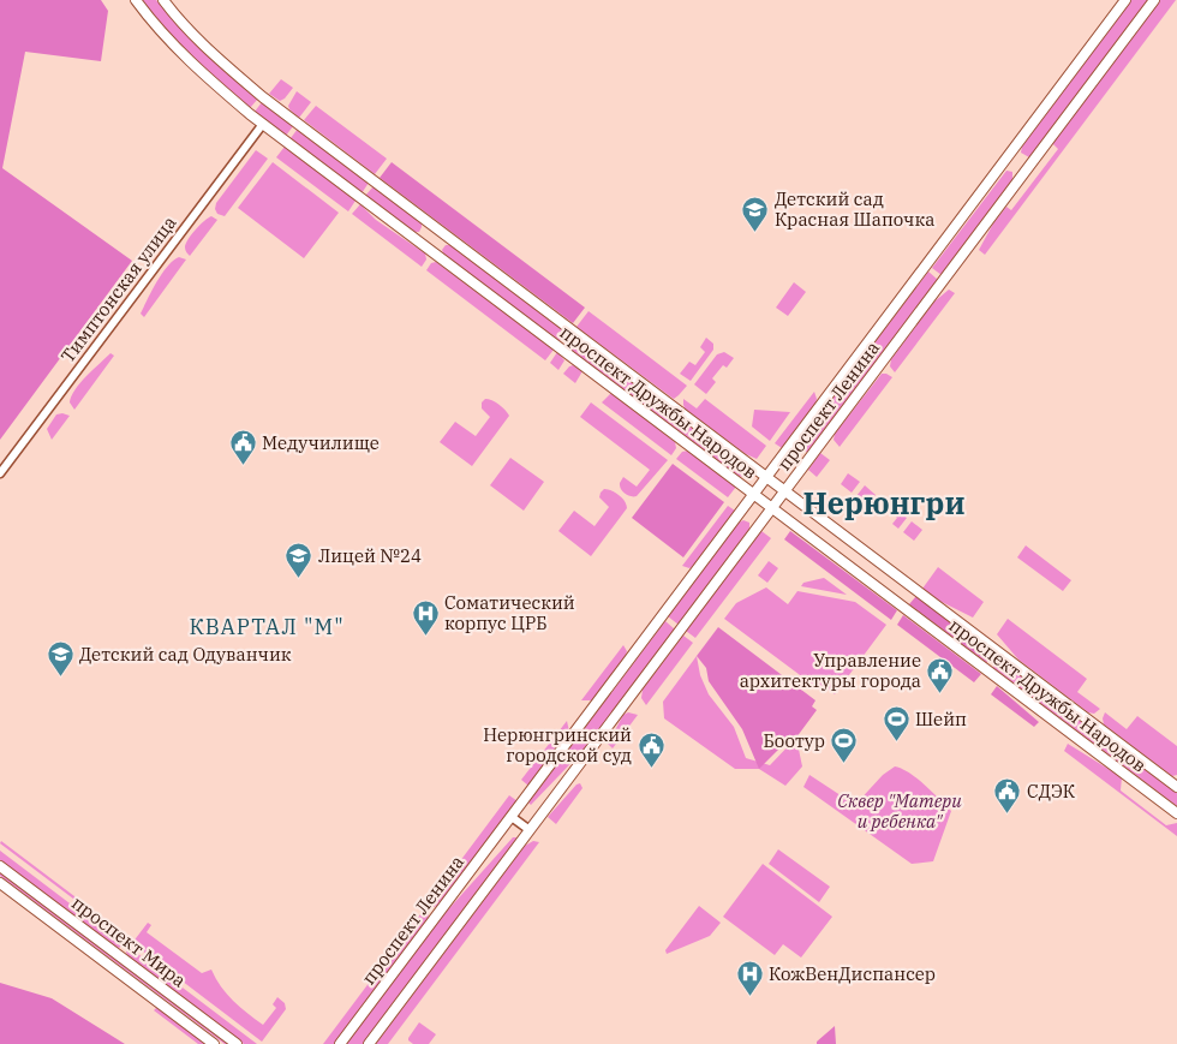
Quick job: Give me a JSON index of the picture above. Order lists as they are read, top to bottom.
{
  "streets": {
    "street": [
      "Тимптонская улица",
      "проспект Дружбы Народов",
      "проспект Ленина",
      "проспект Мира"
    ]
  },
  "crossings": [
    ["Тимптонская улица", "проспект Дружбы Народов"],
    ["проспект Дружбы Народов", "проспект Ленина"]
  ],
  "districts": ["Нерюнгри", "КВАРТАЛ \"М\""],
  "parks": ["Сквер \"Матери и ребенка\""],
  "places": {
    "school or university": ["Детский сад Красная Шапочка", "Лицей №24", "Детский сад Одуванчик"],
    "public building": [
      "Медучилище",
      "Управление архитектуры города",
      "Нерюнгринский городской суд",
      "СДЭК"
    ],
    "hospital": ["Соматический корпус ЦРБ", "КожВенДиспансер"],
    "sports": ["Шейп", "Боотур"]
  }
}
